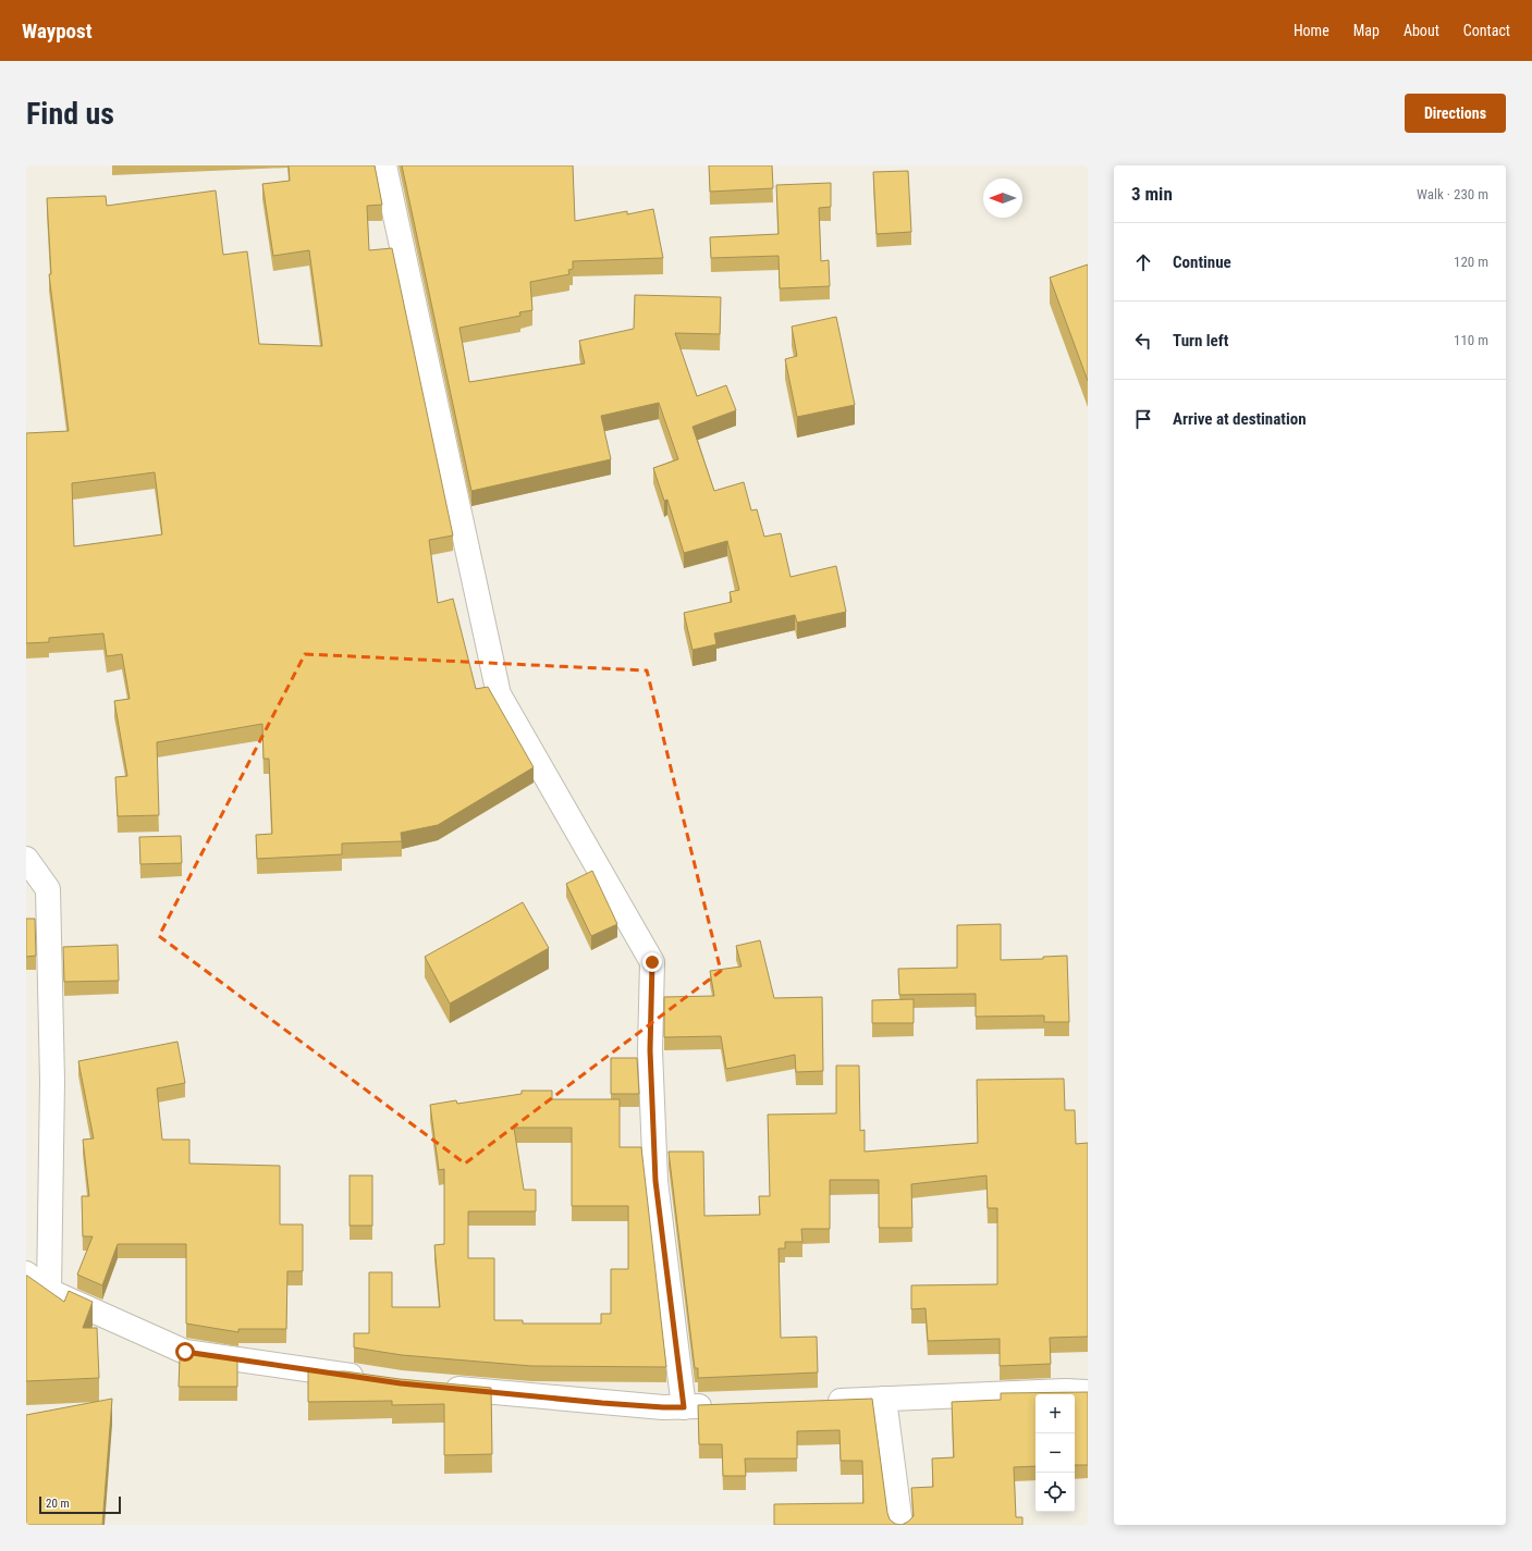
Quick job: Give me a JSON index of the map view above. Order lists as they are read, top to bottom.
{
  "scale_bar": "20 m",
  "north": "left",
  "page": {
    "header": "Waypost",
    "nav": [
      "Home",
      "Map",
      "About",
      "Contact"
    ],
    "buttons": "Directions",
    "title": "Find us",
    "heading": ["3 min", "Walk · 230 m"],
    "list": [
      ["Continue", "120 m"],
      ["Turn left", "110 m"],
      "Arrive at destination"
    ],
    "map_buttons": ["+", "−"],
    "scale": "20 m"
  }
}
